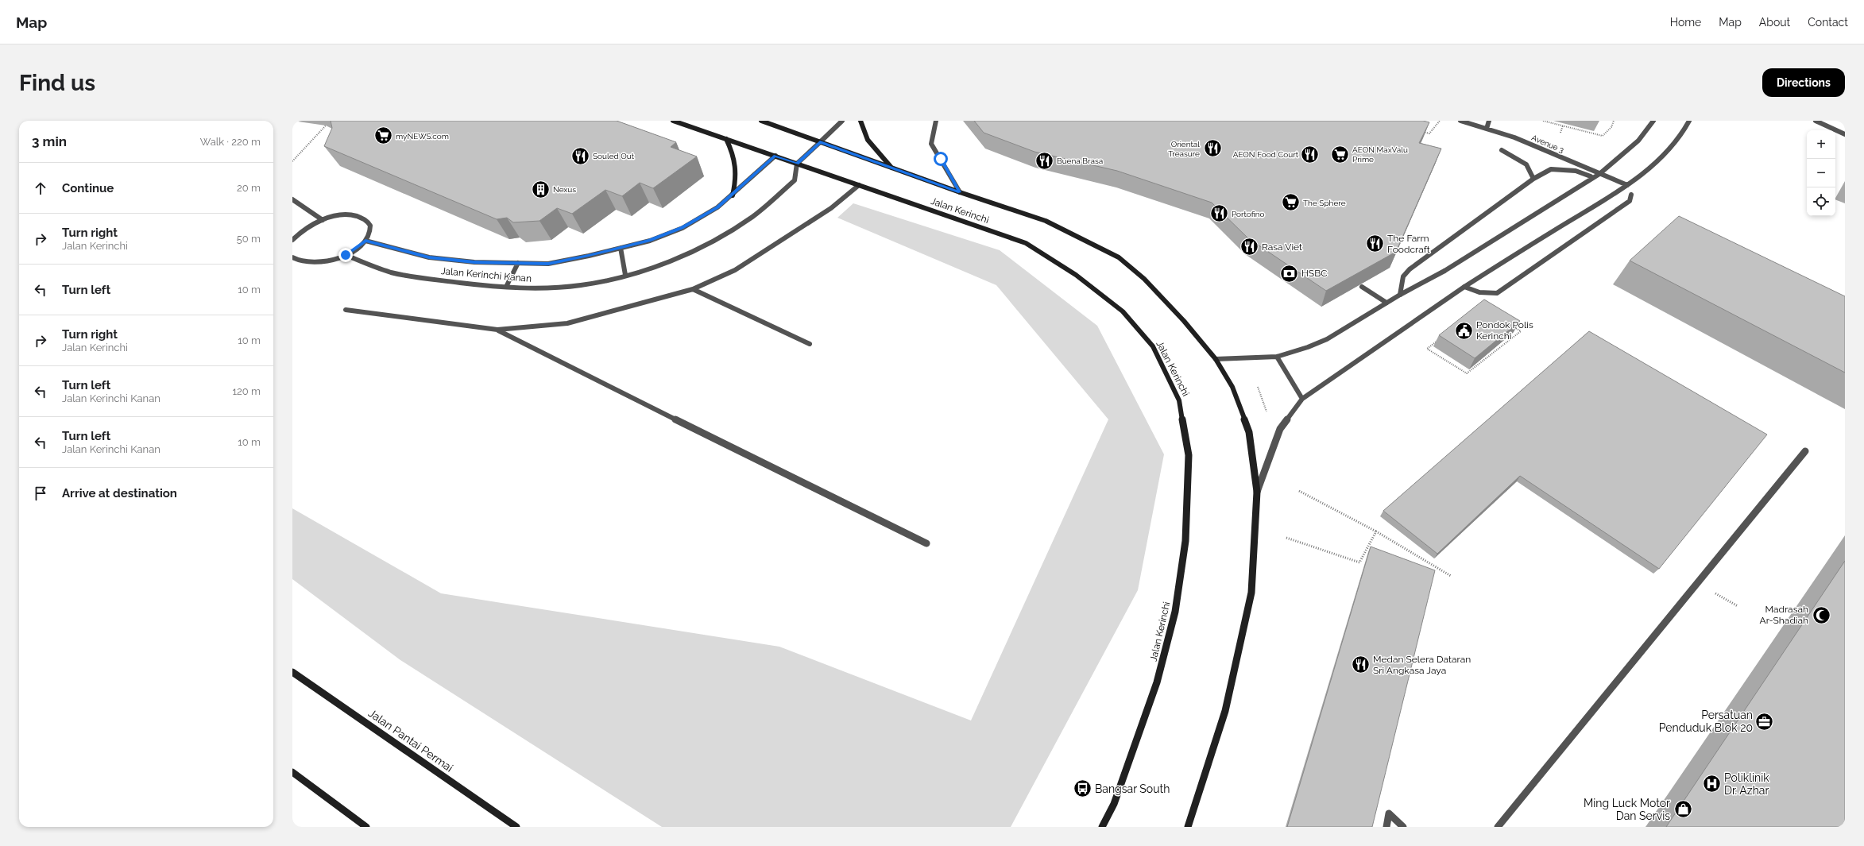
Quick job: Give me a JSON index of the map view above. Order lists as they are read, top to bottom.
{
  "streets": {
    "main road": ["Jalan Kerinchi", "Jalan Pantai Permai"],
    "street": ["Avenue 3", "Jalan Kerinchi Kanan"]
  },
  "crossings": [
    ["Jalan Kerinchi", "Jalan Kerinchi Kanan"]
  ],
  "places": {
    "supermarket": ["myNEWS.com", "AEON MaxValu Prime", "The Sphere"],
    "restaurant": [
      "Oriental Treasure",
      "AEON Food Court",
      "Souled Out",
      "Buena Brasa",
      "Portofino",
      "The Farm Foodcraft",
      "Rasa Viet",
      "Medan Selera Dataran Sri Angkasa Jaya"
    ],
    "building": ["Nexus"],
    "bank": ["HSBC"],
    "public building": ["Pondok Polis Kerinchi"],
    "mosque": ["Madrasah Ar-Shadiah"],
    "office": ["Persatuan Penduduk Blok 20"],
    "hospital": ["Poliklinik Dr. Azhar"],
    "bus stop": ["Bangsar South"],
    "shop": ["Ming Luck Motor Dan Servis"]
  },
  "page": {
    "header": "Map",
    "nav": [
      "Home",
      "Map",
      "About",
      "Contact"
    ],
    "buttons": "Directions",
    "title": "Find us",
    "heading": ["3 min", "Walk · 220 m"],
    "map_buttons": ["+", "−"],
    "list": [
      ["Continue", "20 m"],
      ["Turn right", "Jalan Kerinchi", "50 m"],
      ["Turn left", "10 m"],
      ["Turn right", "Jalan Kerinchi", "10 m"],
      ["Turn left", "Jalan Kerinchi Kanan", "120 m"],
      ["Turn left", "Jalan Kerinchi Kanan", "10 m"],
      "Arrive at destination"
    ]
  }
}
